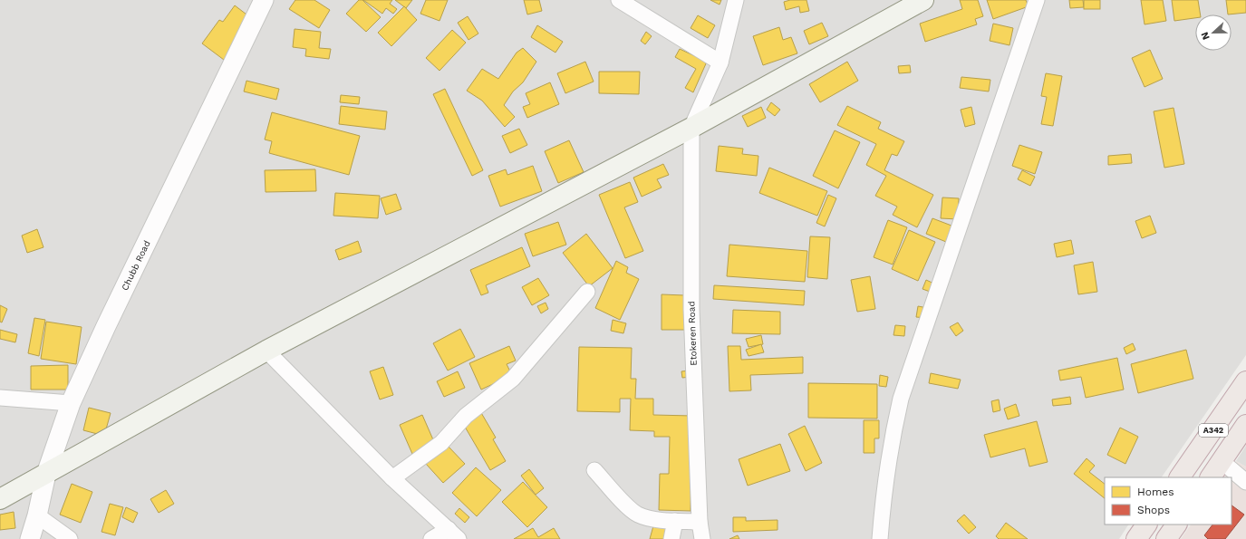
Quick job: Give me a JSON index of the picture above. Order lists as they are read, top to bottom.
{
  "streets": {
    "highway": ["A342"],
    "street": ["Chubb Road", "Etokeren Road"]
  },
  "legend": ["Homes", "Shops"],
  "north": "left"
}
